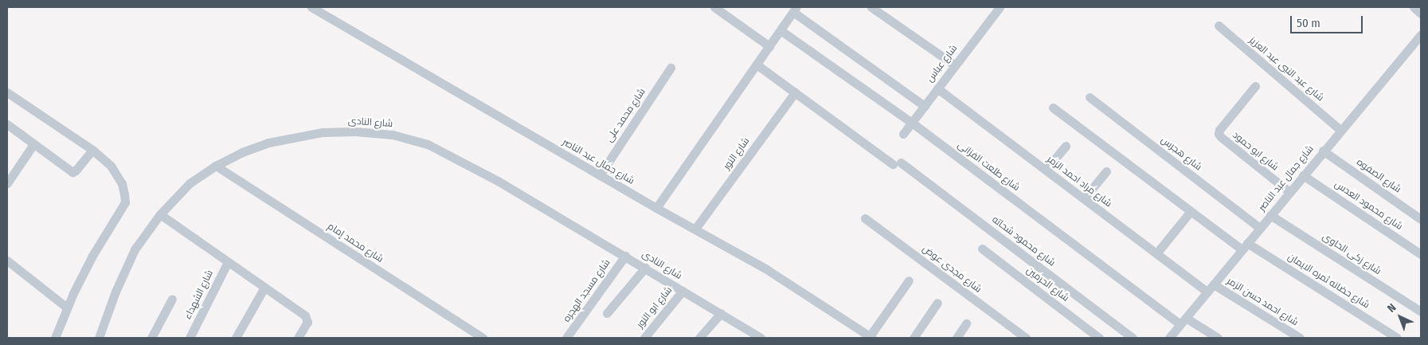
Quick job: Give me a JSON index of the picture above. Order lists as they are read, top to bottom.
{
  "streets": {
    "street": [
      "شارع عباس",
      "شارع عبد النبى عبد العزيز",
      "شارع محمد على",
      "شارع النادى",
      "شارع ابو حمود",
      "شارع النور",
      "شارع هجرس",
      "شارع جمال عبد الناصر",
      "شارع طلعت الفزانى",
      "شارع الصفوه",
      "شارع مراد احمد الزمر",
      "شارع محمود العدس",
      "شارع محمود شحاته",
      "شارع محمد إمام",
      "شارع زكى الحاوى",
      "شارع مجدى عوض",
      "شارع حضانه ثمره الايمان",
      "شارع الحرمين",
      "شارع مسجد الهجره",
      "شارع الشهداء",
      "شارع احمد حسن الزمر",
      "شارع ابو النور"
    ]
  },
  "crossings": [
    ["شارع عباس", "شارع طلعت الفزانى"],
    ["شارع عباس", "شارع مراد احمد الزمر"],
    ["شارع عبد النبى عبد العزيز", "شارع جمال عبد الناصر"],
    ["شارع محمد على", "شارع جمال عبد الناصر"],
    ["شارع النادى", "شارع محمد إمام"],
    ["شارع النادى", "شارع مسجد الهجره"],
    ["شارع النادى", "شارع ابو النور"],
    ["شارع ابو حمود", "شارع جمال عبد الناصر"],
    ["شارع النور", "شارع جمال عبد الناصر"],
    ["شارع النور", "شارع محمود شحاته"],
    ["شارع هجرس", "شارع جمال عبد الناصر"],
    ["شارع جمال عبد الناصر", "شارع طلعت الفزانى"],
    ["شارع جمال عبد الناصر", "شارع الصفوه"],
    ["شارع جمال عبد الناصر", "شارع مراد احمد الزمر"],
    ["شارع جمال عبد الناصر", "شارع محمود العدس"],
    ["شارع جمال عبد الناصر", "شارع زكى الحاوى"],
    ["شارع جمال عبد الناصر", "شارع حضانه ثمره الايمان"],
    ["شارع جمال عبد الناصر", "شارع احمد حسن الزمر"]
  ],
  "scale_bar": "50 m",
  "north": "top left"
}
